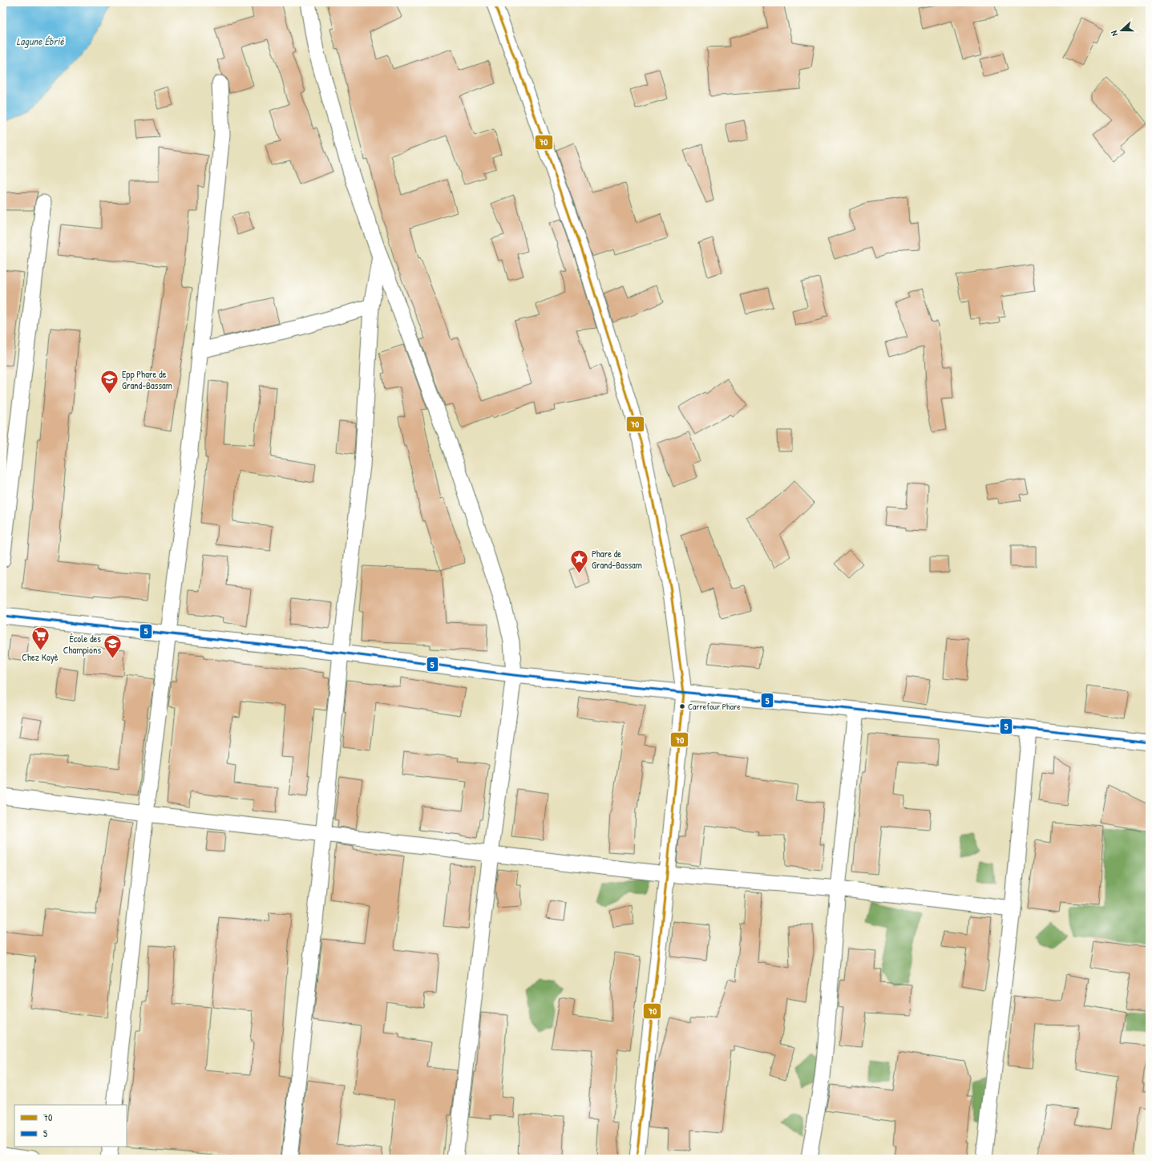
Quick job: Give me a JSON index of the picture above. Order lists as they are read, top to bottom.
{
  "water": ["Lagune Ébrié"],
  "places": {
    "school or university": ["Epp Phare de Grand-Bassam", "École des Champions"],
    "place": ["Phare de Grand-Bassam"],
    "supermarket": ["Chez Koyè"],
    "other": ["Carrefour Phare"]
  },
  "lines": ["transit line 70", "transit line 5"],
  "legend": ["70", "5"],
  "north": "left"
}
